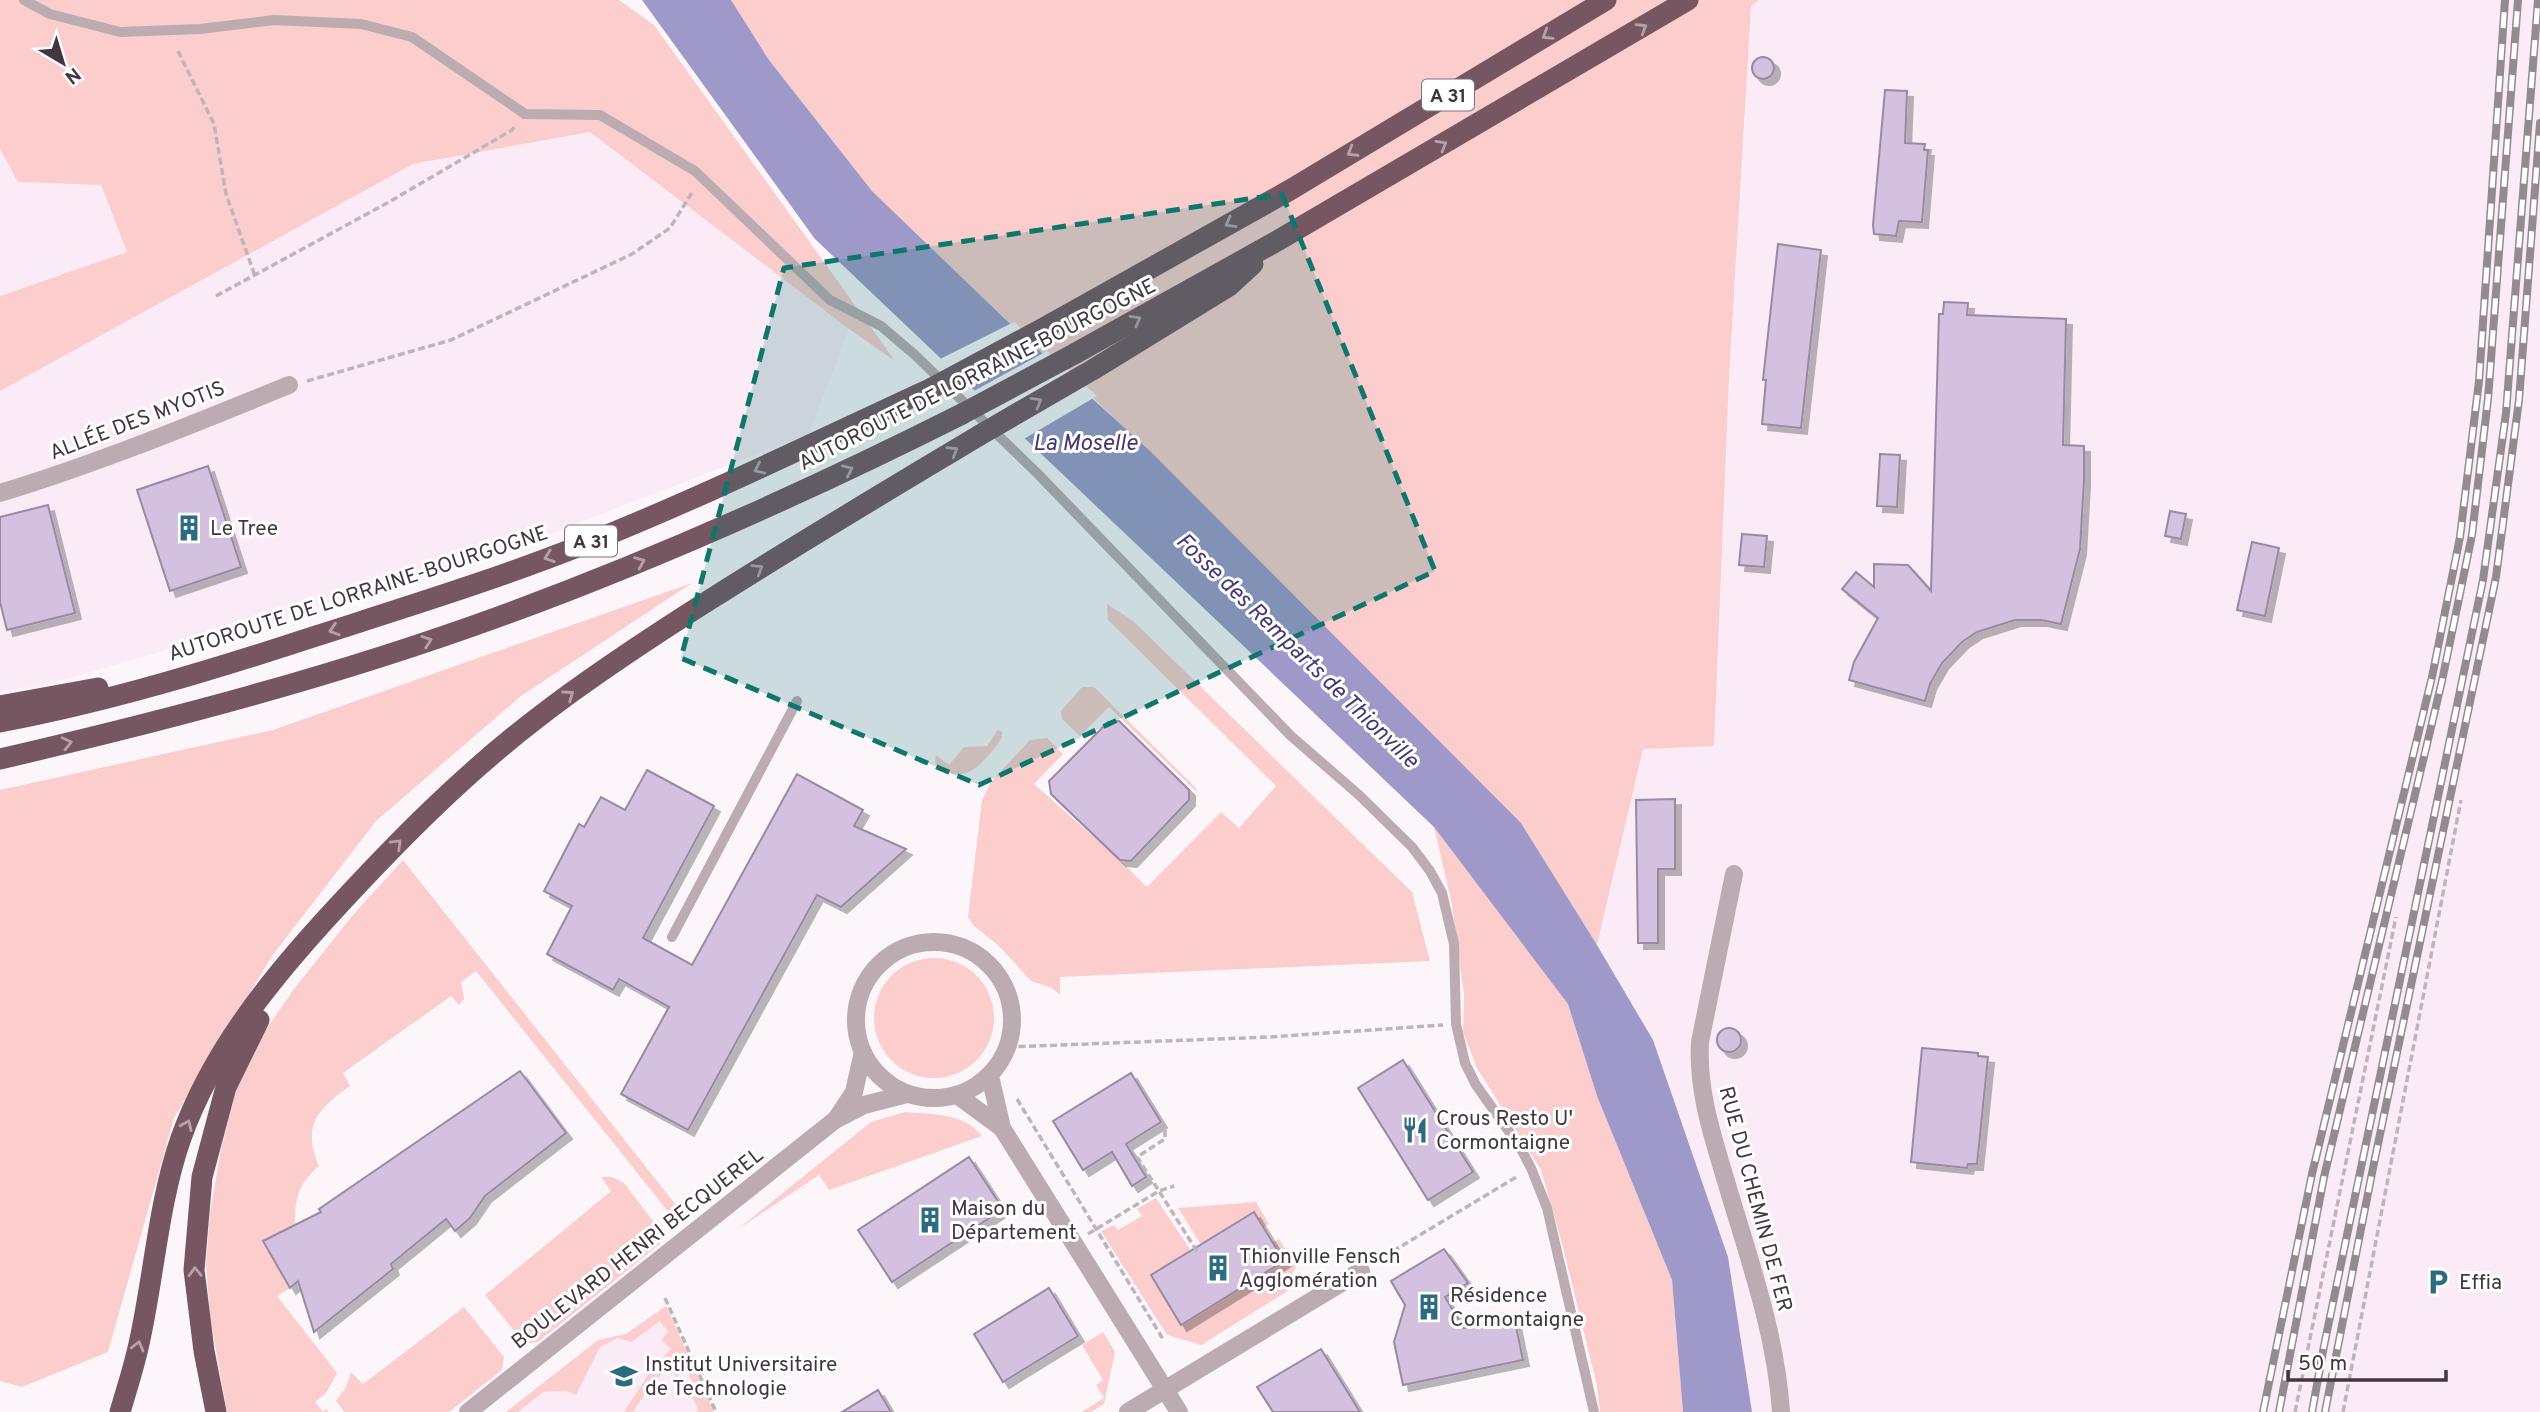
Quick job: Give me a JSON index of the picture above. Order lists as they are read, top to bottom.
{
  "streets": {
    "highway": ["A 31", "AUTOROUTE DE LORRAINE-BOURGOGNE"],
    "street": ["ALLÉE DES MYOTIS", "RUE DU CHEMIN DE FER", "BOULEVARD HENRI BECQUEREL"]
  },
  "water": ["La Moselle", "Fosse des Remparts de Thionville"],
  "places": {
    "building": [
      "Le Tree",
      "Maison du Département",
      "Thionville Fensch Agglomération",
      "Résidence Cormontaigne"
    ],
    "restaurant": ["Crous Resto U' Cormontaigne"],
    "parking": ["Effia"],
    "school or university": ["Institut Universitaire de Technologie"]
  },
  "scale_bar": "50 m",
  "north": "bottom right"
}
